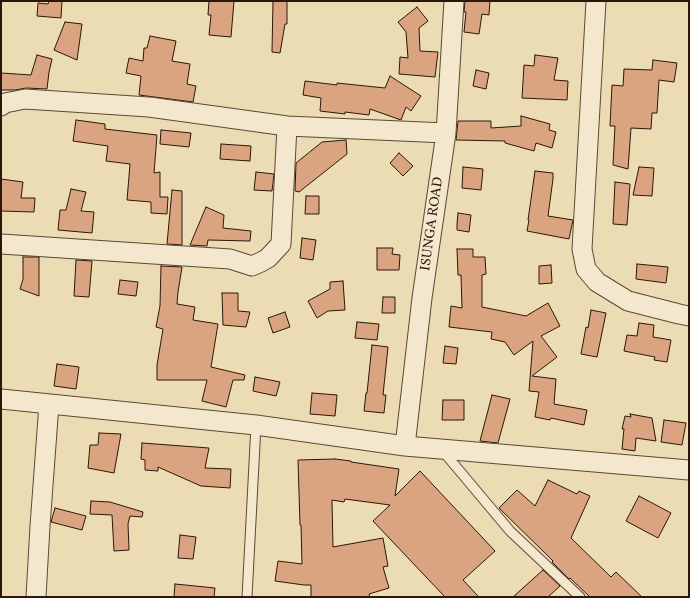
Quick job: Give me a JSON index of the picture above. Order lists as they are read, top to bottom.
{
  "streets": {
    "street": ["ISUNGA ROAD"]
  }
}
